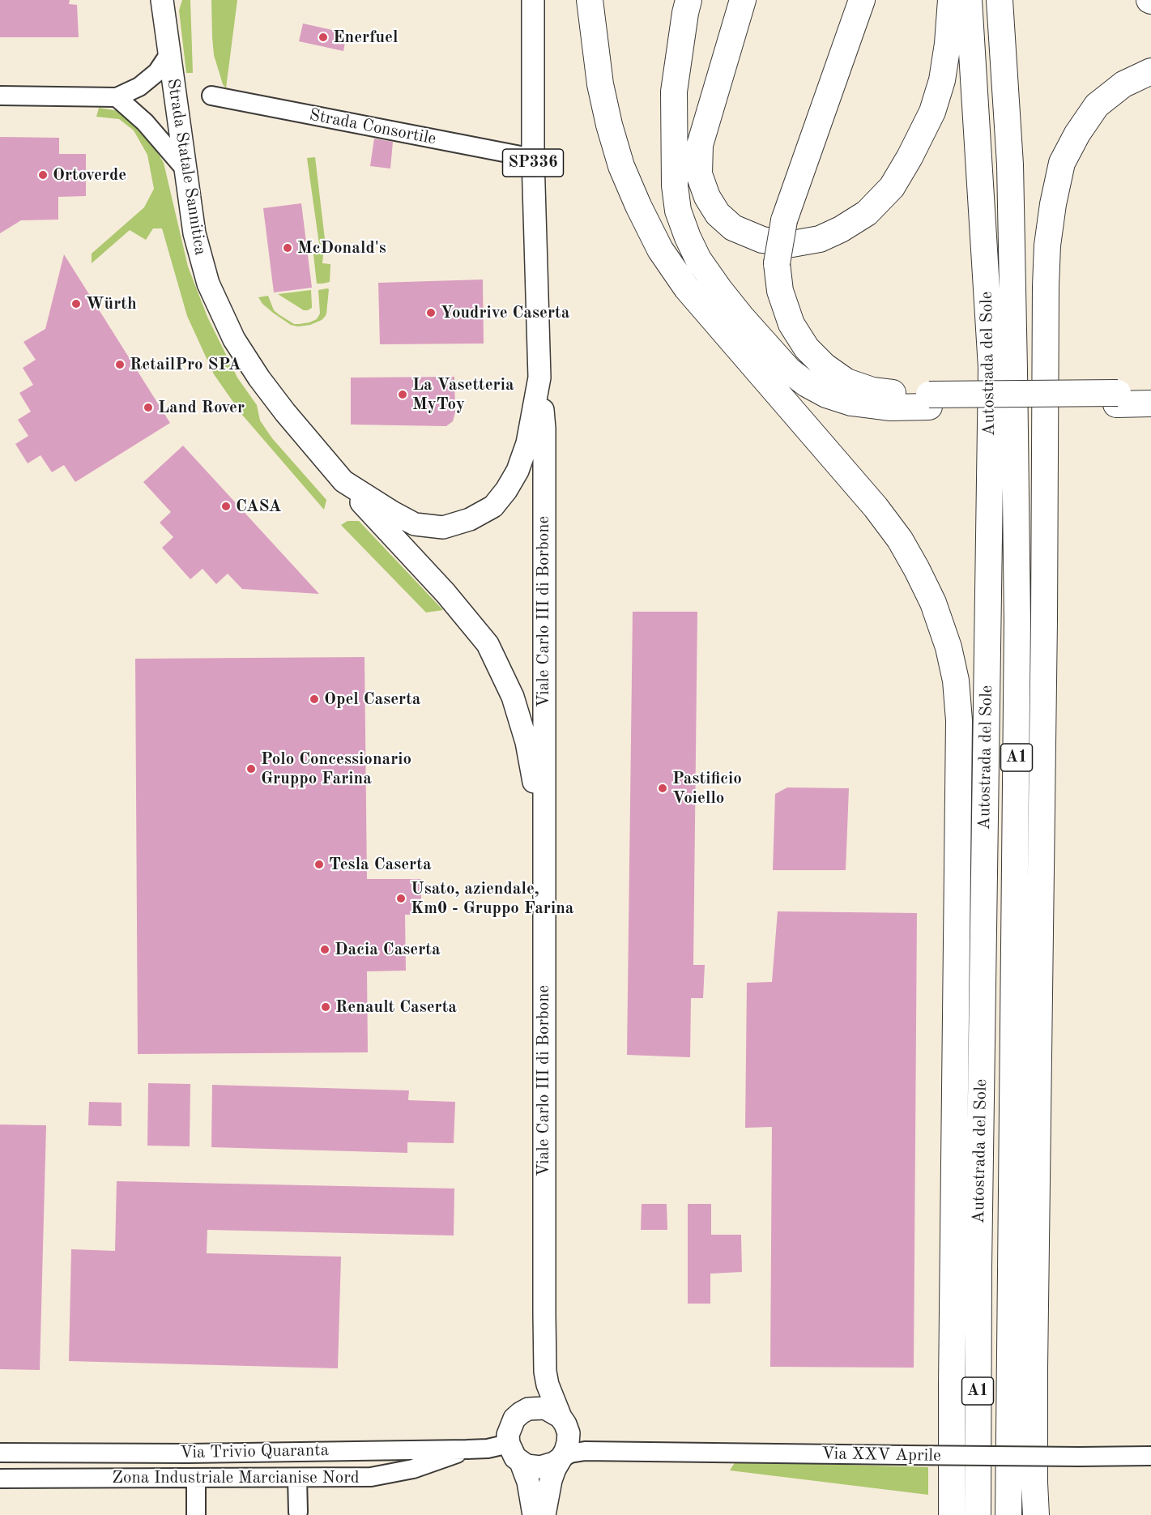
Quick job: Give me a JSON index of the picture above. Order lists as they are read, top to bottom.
{
  "streets": {
    "highway": ["Autostrada del Sole", "A1"],
    "main road": ["SP336", "Strada Statale Sannitica", "Viale Carlo III di Borbone"],
    "street": [
      "Strada Consortile",
      "Via Trivio Quaranta",
      "Via XXV Aprile",
      "Zona Industriale Marcianise Nord"
    ]
  },
  "crossings": [
    ["Strada Consortile", "Strada Statale Sannitica"],
    ["Strada Statale Sannitica", "Viale Carlo III di Borbone"],
    ["Viale Carlo III di Borbone", "Via Trivio Quaranta"],
    ["Viale Carlo III di Borbone", "Via XXV Aprile"],
    ["Via Trivio Quaranta", "Via XXV Aprile"],
    ["Via Trivio Quaranta", "Zona Industriale Marcianise Nord"]
  ],
  "places": [
    "Enerfuel",
    "Ortoverde",
    "McDonald's",
    "Würth",
    "Youdrive Caserta",
    "RetailPro SPA",
    "La Vasetteria MyToy",
    "Land Rover",
    "CASA",
    "Opel Caserta",
    "Polo Concessionario Gruppo Farina",
    "Pastificio Voiello",
    "Tesla Caserta",
    "Usato, aziendale, Km0 - Gruppo Farina",
    "Dacia Caserta",
    "Renault Caserta"
  ]
}
